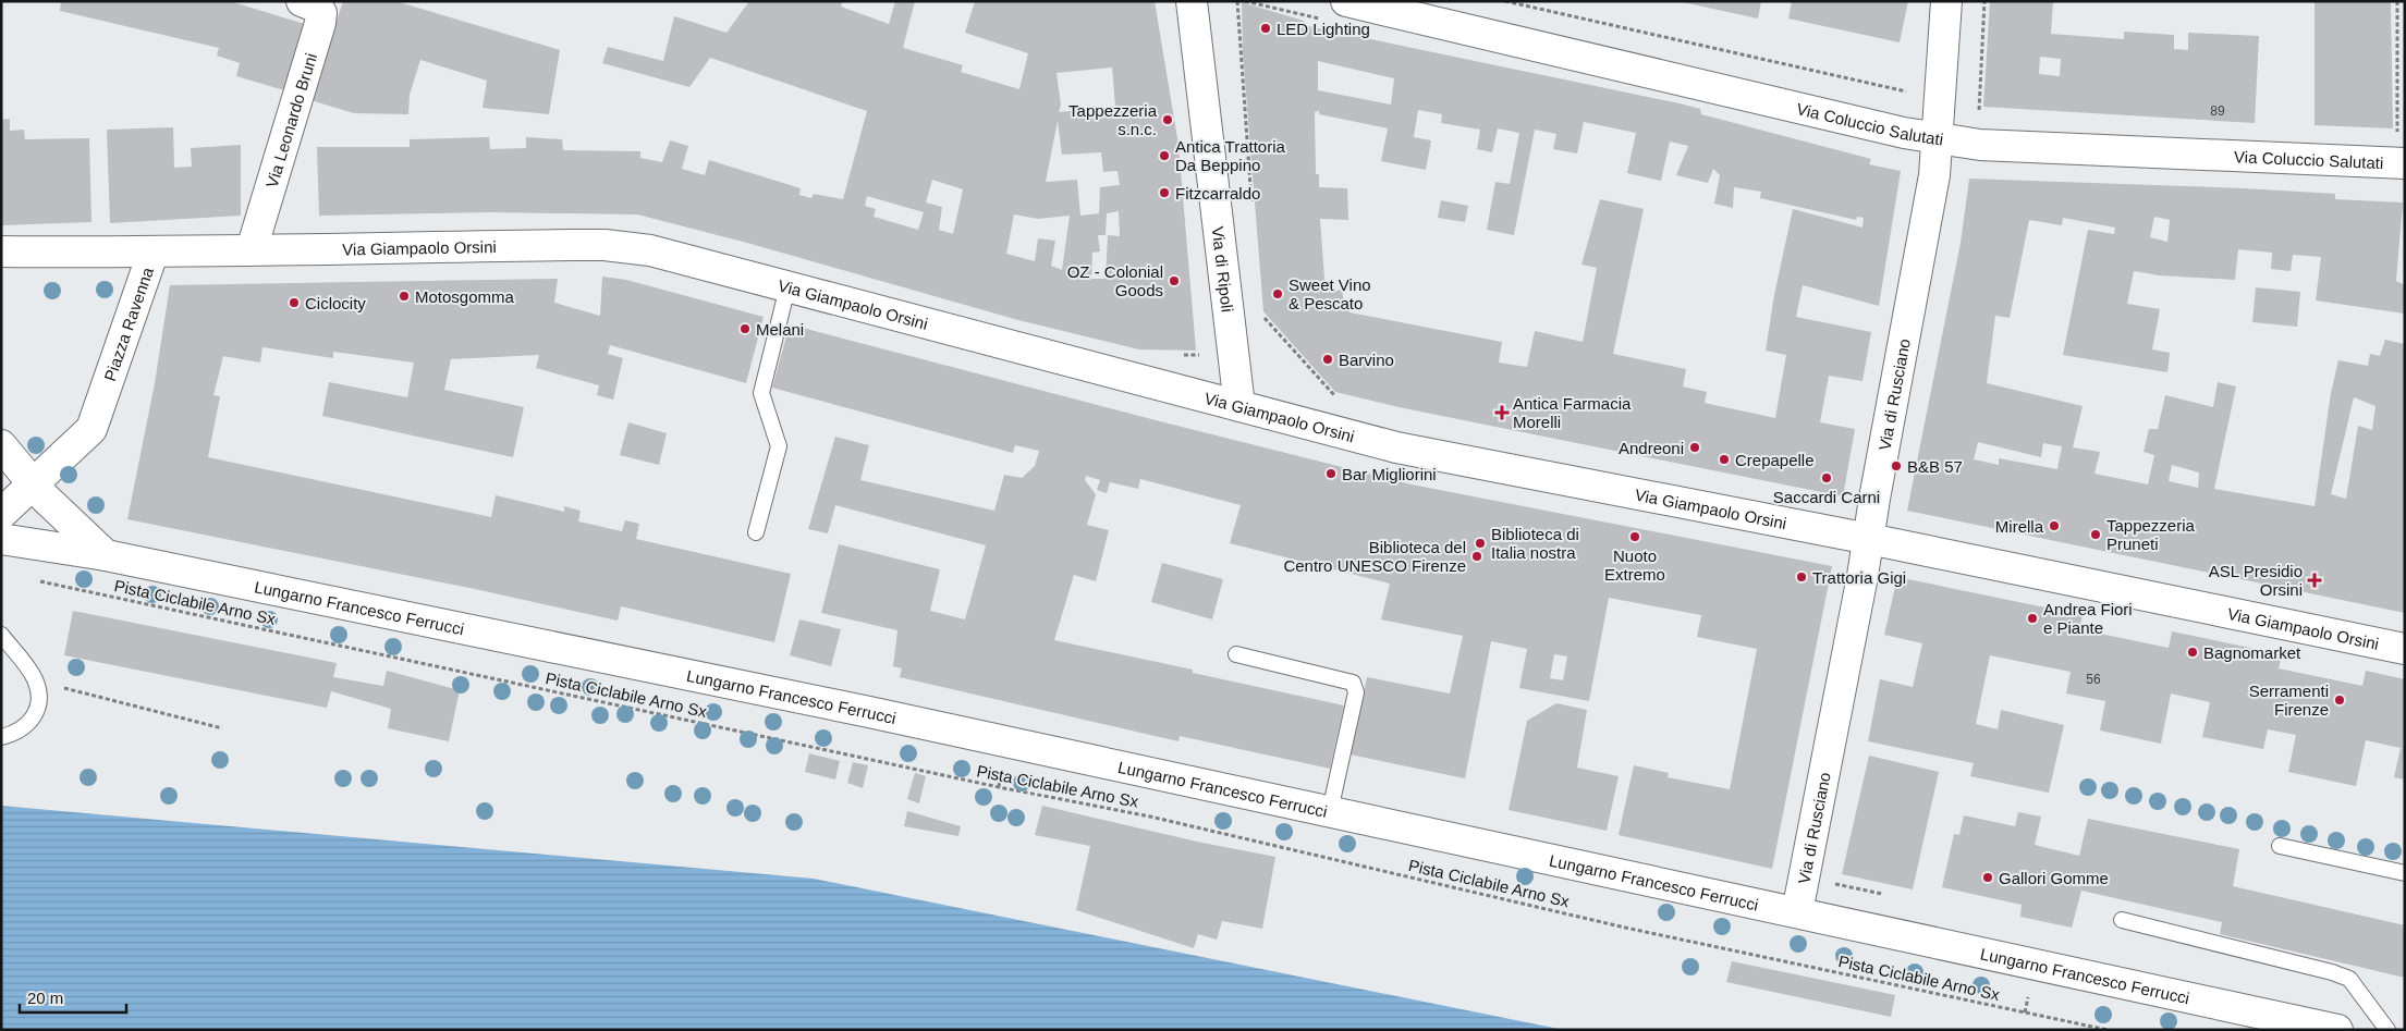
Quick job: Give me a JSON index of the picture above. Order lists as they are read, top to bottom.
{
  "streets": {
    "street": [
      "Via Leonardo Bruni",
      "Via Coluccio Salutati",
      "Via Giampaolo Orsini",
      "Via di Ripoli",
      "Piazza Ravenna",
      "Via di Rusciano",
      "Lungarno Francesco Ferrucci"
    ],
    "path": ["Pista Ciclabile Arno Sx"]
  },
  "crossings": [
    ["Via Leonardo Bruni", "Via Giampaolo Orsini"],
    ["Via Coluccio Salutati", "Via di Rusciano"],
    ["Via Giampaolo Orsini", "Via di Ripoli"],
    ["Via Giampaolo Orsini", "Piazza Ravenna"],
    ["Via Giampaolo Orsini", "Via di Rusciano"],
    ["Via di Rusciano", "Lungarno Francesco Ferrucci"]
  ],
  "places": {
    "other": [
      "LED Lighting",
      "Tappezzeria s.n.c.",
      "Antica Trattoria Da Beppino",
      "Fitzcarraldo",
      "OZ - Colonial Goods",
      "Sweet Vino & Pescato",
      "Motosgomma",
      "Ciclocity",
      "Melani",
      "Barvino",
      "Andreoni",
      "Crepapelle",
      "B&B 57",
      "Bar Migliorini",
      "Saccardi Carni",
      "Mirella",
      "Tappezzeria Pruneti",
      "Nuoto Extremo",
      "Biblioteca di Italia nostra",
      "Biblioteca del Centro UNESCO Firenze",
      "Trattoria Gigi",
      "Andrea Fiori e Piante",
      "Bagnomarket",
      "Serramenti Firenze",
      "Gallori Gomme"
    ],
    "health": ["Antica Farmacia Morelli", "ASL Presidio Orsini"]
  },
  "house_numbers": ["89", "56"],
  "scale_bar": "20 m"
}
